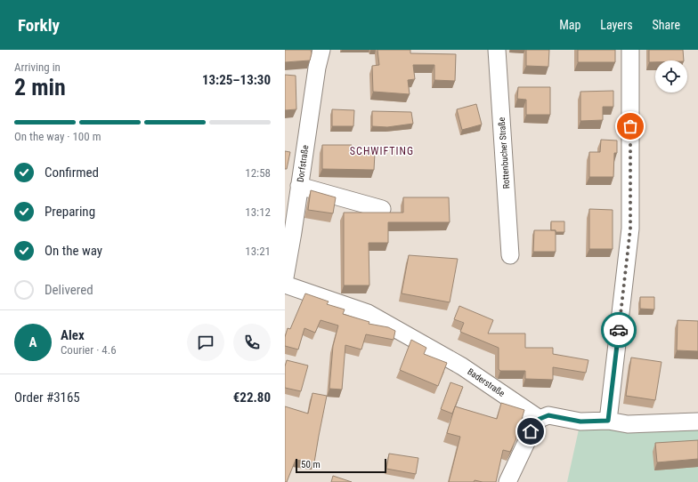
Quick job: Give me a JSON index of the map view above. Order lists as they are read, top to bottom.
{
  "streets": {
    "street": ["Rottenbucher Straße", "Dorfstraße", "Baderstraße"]
  },
  "districts": ["SCHWIFTING"],
  "scale_bar": "50 m",
  "page": {
    "header": "Forkly",
    "nav": ["Map", "Layers", "Share"],
    "heading": ["2 min", "Arriving in", "13:25–13:30"],
    "panel": [
      "Alex",
      "Courier · 4.6",
      "Order #3165",
      "€22.80"
    ],
    "bar": "On the way · 100 m",
    "list": [
      ["Confirmed", "12:58"],
      ["Preparing", "13:12"],
      ["On the way", "13:21"],
      "Delivered"
    ],
    "round": "A",
    "scale": "50 m"
  }
}
